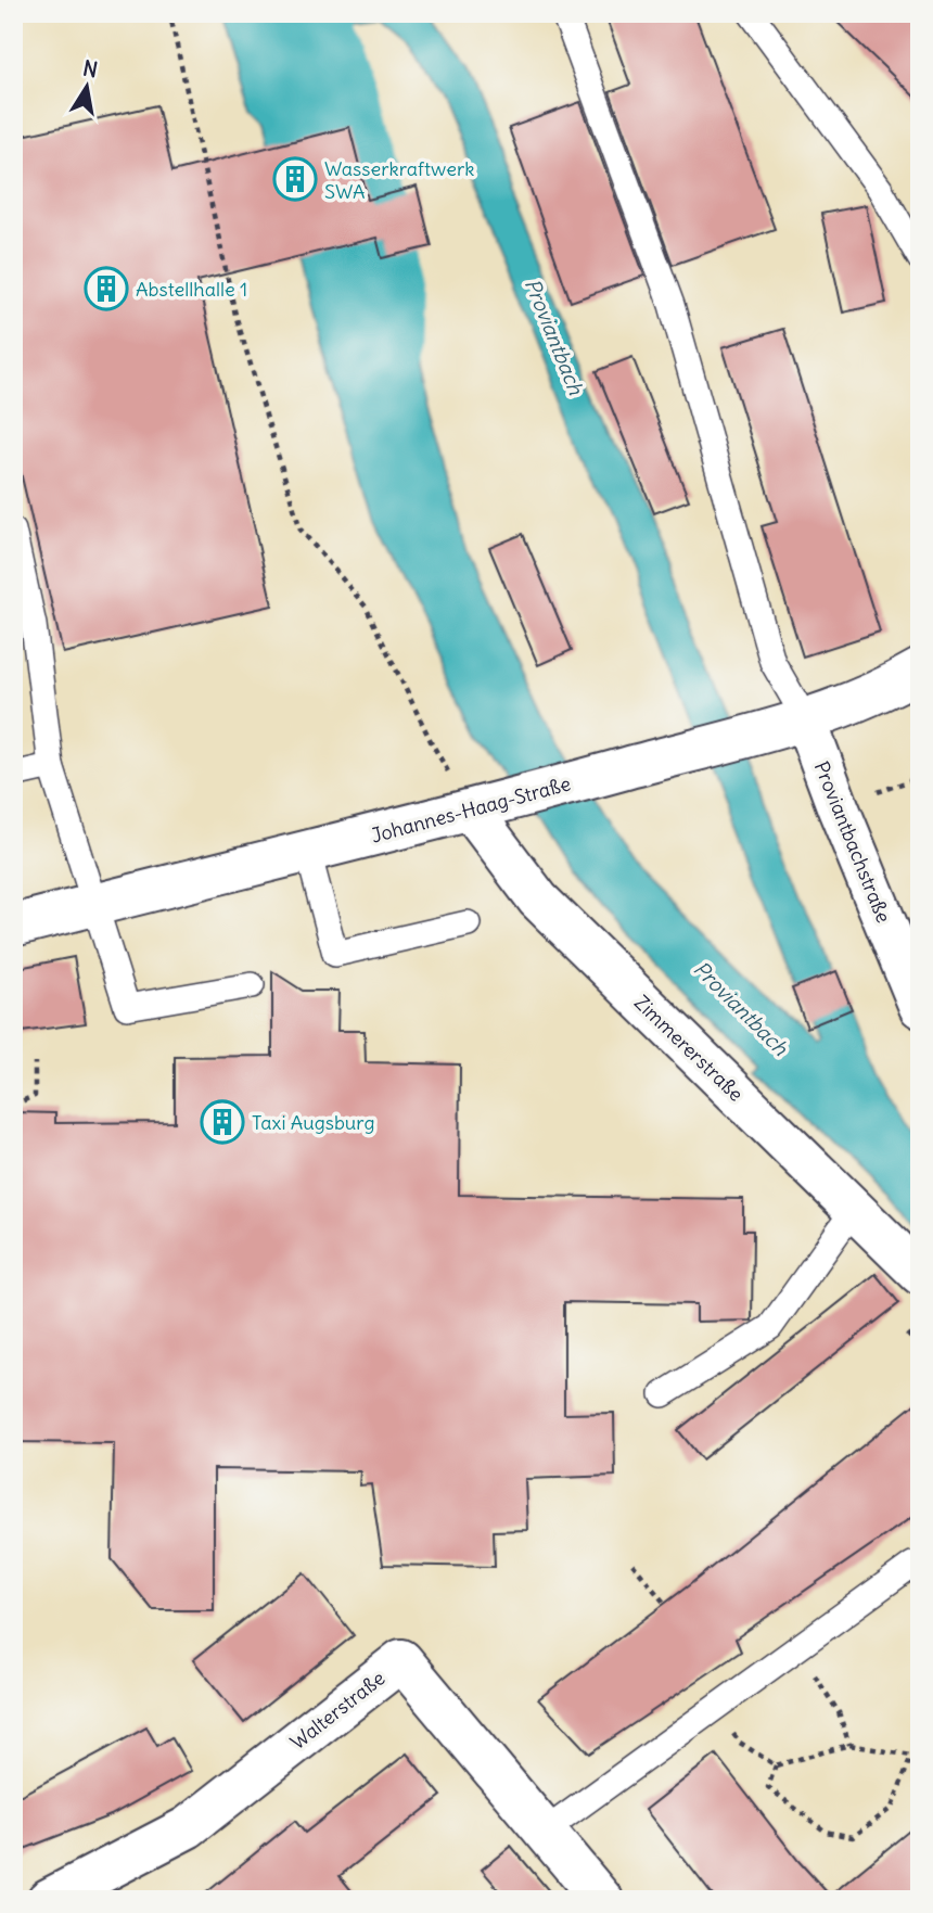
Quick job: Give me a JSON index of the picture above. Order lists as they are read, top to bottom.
{
  "streets": {
    "street": [
      "Johannes-Haag-Straße",
      "Proviantbachstraße",
      "Zimmererstraße",
      "Walterstraße"
    ]
  },
  "crossings": [
    ["Johannes-Haag-Straße", "Proviantbachstraße"],
    ["Johannes-Haag-Straße", "Zimmererstraße"]
  ],
  "water": ["Proviantbach"],
  "places": {
    "building": ["Wasserkraftwerk SWA", "Abstellhalle 1", "Taxi Augsburg"]
  },
  "north": "top"
}
